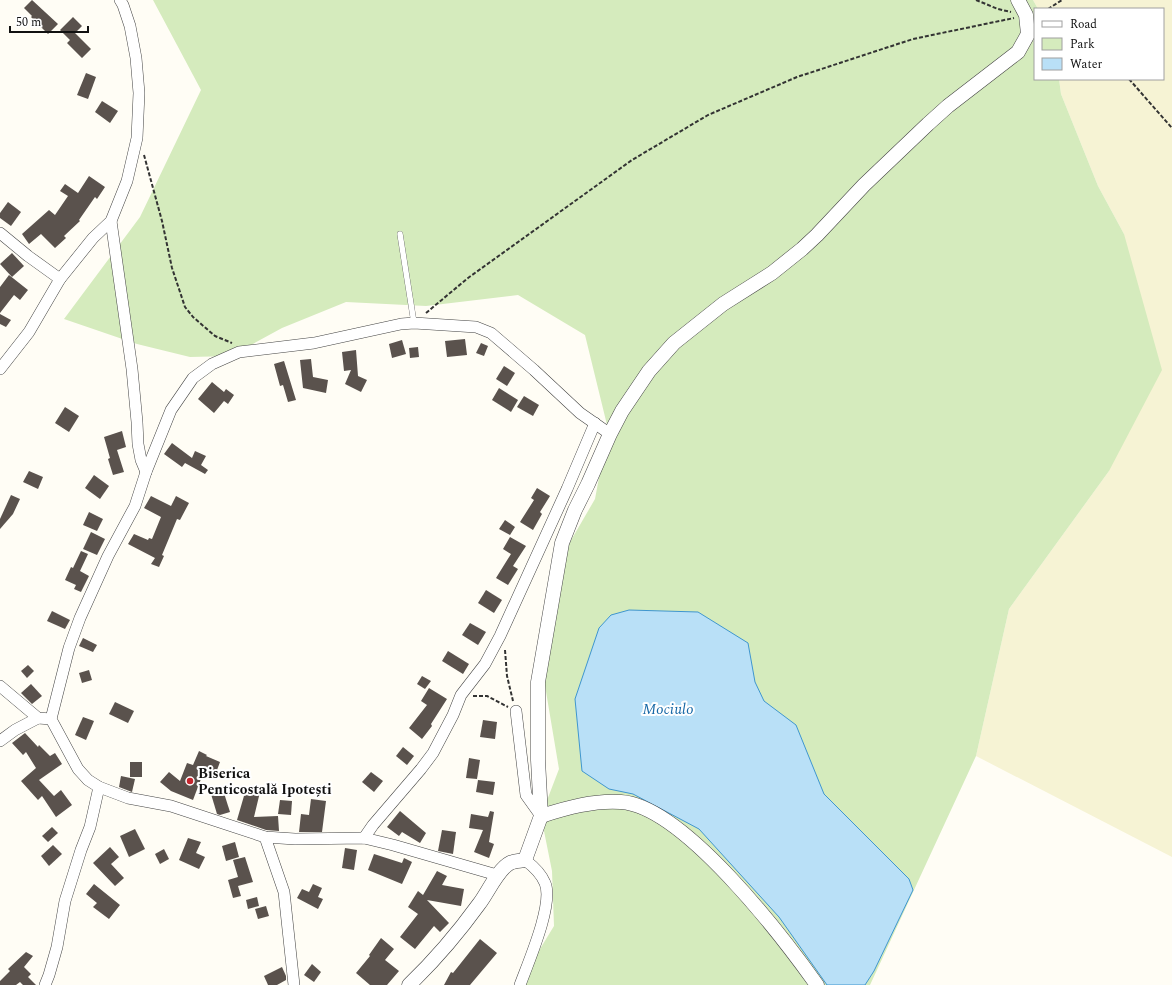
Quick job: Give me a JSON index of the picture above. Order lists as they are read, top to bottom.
{
  "water": ["Mociulo"],
  "places": ["Biserica Penticostală Ipotești"],
  "legend": ["Road", "Park", "Water"],
  "scale_bar": "50 m"
}
